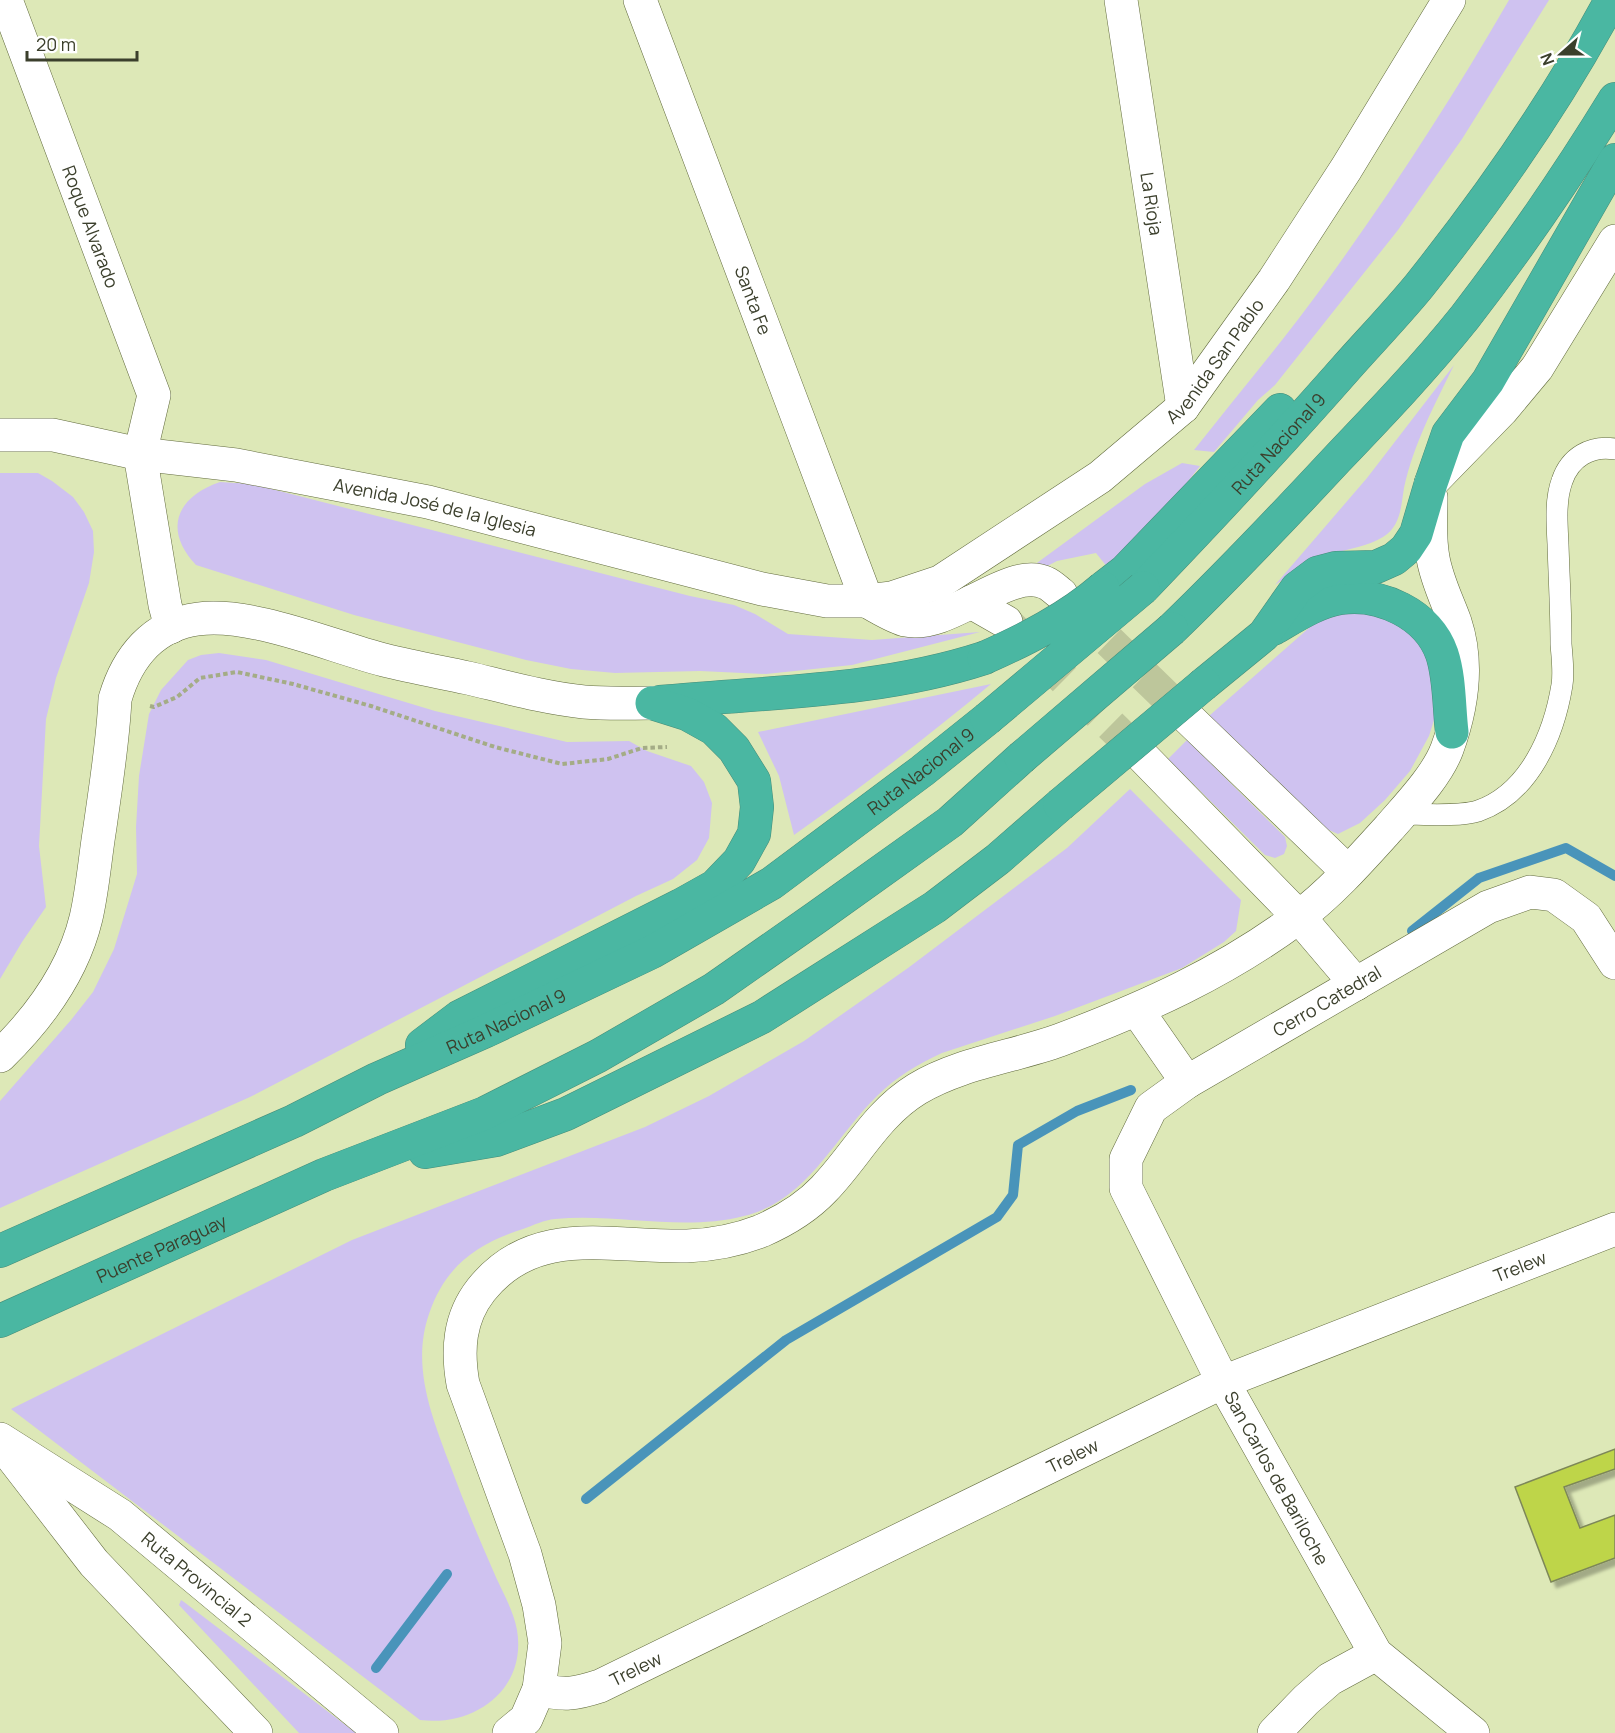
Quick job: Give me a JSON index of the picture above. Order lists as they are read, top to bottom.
{
  "streets": {
    "highway": ["Ruta Nacional 9", "Puente Paraguay"],
    "street": [
      "La Rioja",
      "Roque Alvarado",
      "Santa Fe",
      "Avenida San Pablo",
      "Avenida José de la Iglesia",
      "Cerro Catedral",
      "Trelew",
      "San Carlos de Bariloche",
      "Ruta Provincial 2"
    ]
  },
  "crossings": [
    ["La Rioja", "Avenida San Pablo"],
    ["Roque Alvarado", "Avenida José de la Iglesia"],
    ["Santa Fe", "Avenida San Pablo"],
    ["Santa Fe", "Avenida José de la Iglesia"],
    ["Avenida San Pablo", "Avenida José de la Iglesia"],
    ["Cerro Catedral", "San Carlos de Bariloche"],
    ["Trelew", "San Carlos de Bariloche"]
  ],
  "scale_bar": "20 m",
  "north": "left"
}
